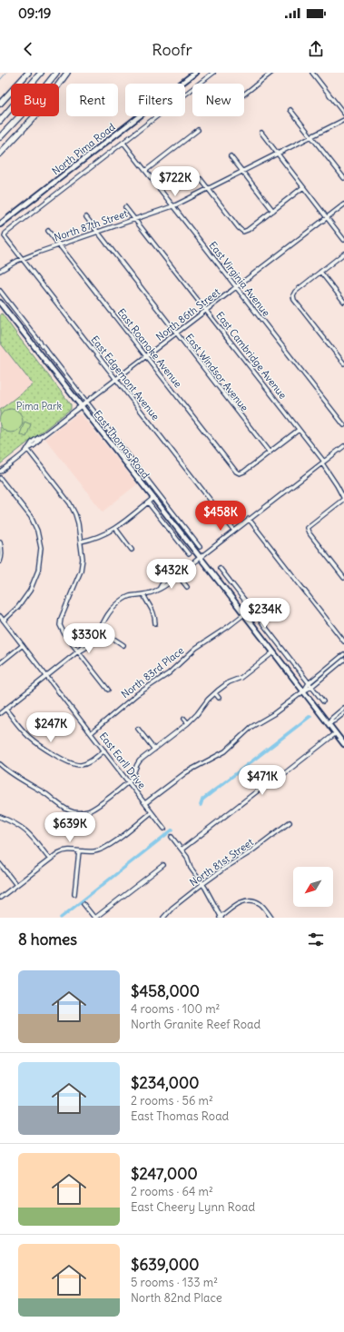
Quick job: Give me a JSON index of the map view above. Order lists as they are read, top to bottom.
{
  "streets": {
    "main road": ["North Pima Road", "East Thomas Road"],
    "street": [
      "North 87th Street",
      "East Virginia Avenue",
      "North 86th Street",
      "East Roanoke Avenue",
      "East Cambridge Avenue",
      "East Windsor Avenue",
      "East Edgemont Avenue",
      "North 83rd Place",
      "East Earll Drive",
      "North 81st Street"
    ]
  },
  "crossings": [
    ["North 87th Street", "East Virginia Avenue"],
    ["North 87th Street", "East Roanoke Avenue"],
    ["North 87th Street", "East Cambridge Avenue"],
    ["North 87th Street", "East Windsor Avenue"],
    ["North 87th Street", "East Edgemont Avenue"],
    ["East Virginia Avenue", "North 86th Street"],
    ["East Virginia Avenue", "East Edgemont Avenue"],
    ["North 86th Street", "East Roanoke Avenue"],
    ["North 86th Street", "East Cambridge Avenue"],
    ["North 86th Street", "East Windsor Avenue"],
    ["North 86th Street", "East Edgemont Avenue"],
    ["North 86th Street", "East Thomas Road"],
    ["East Roanoke Avenue", "East Windsor Avenue"],
    ["East Thomas Road", "North 83rd Place"],
    ["North 83rd Place", "East Earll Drive"]
  ],
  "parks": ["Pima Park"],
  "north": "bottom left",
  "page": {
    "status": "09:19",
    "header": "Roofr",
    "chip": [
      "Buy",
      "Rent",
      "Filters",
      "New"
    ],
    "price": [
      "$722K",
      "$458K",
      "$432K",
      "$234K",
      "$330K",
      "$247K",
      "$471K",
      "$639K"
    ],
    "heading": "8 homes",
    "list": [
      {
        "name": "$458,000",
        "note": "4 rooms · 100 m² · North Granite Reef Road"
      },
      {
        "name": "$234,000",
        "note": "2 rooms · 56 m² · East Thomas Road"
      },
      {
        "name": "$247,000",
        "note": "2 rooms · 64 m² · East Cheery Lynn Road"
      },
      {
        "name": "$639,000",
        "note": "5 rooms · 133 m² · North 82nd Place"
      }
    ]
  }
}
